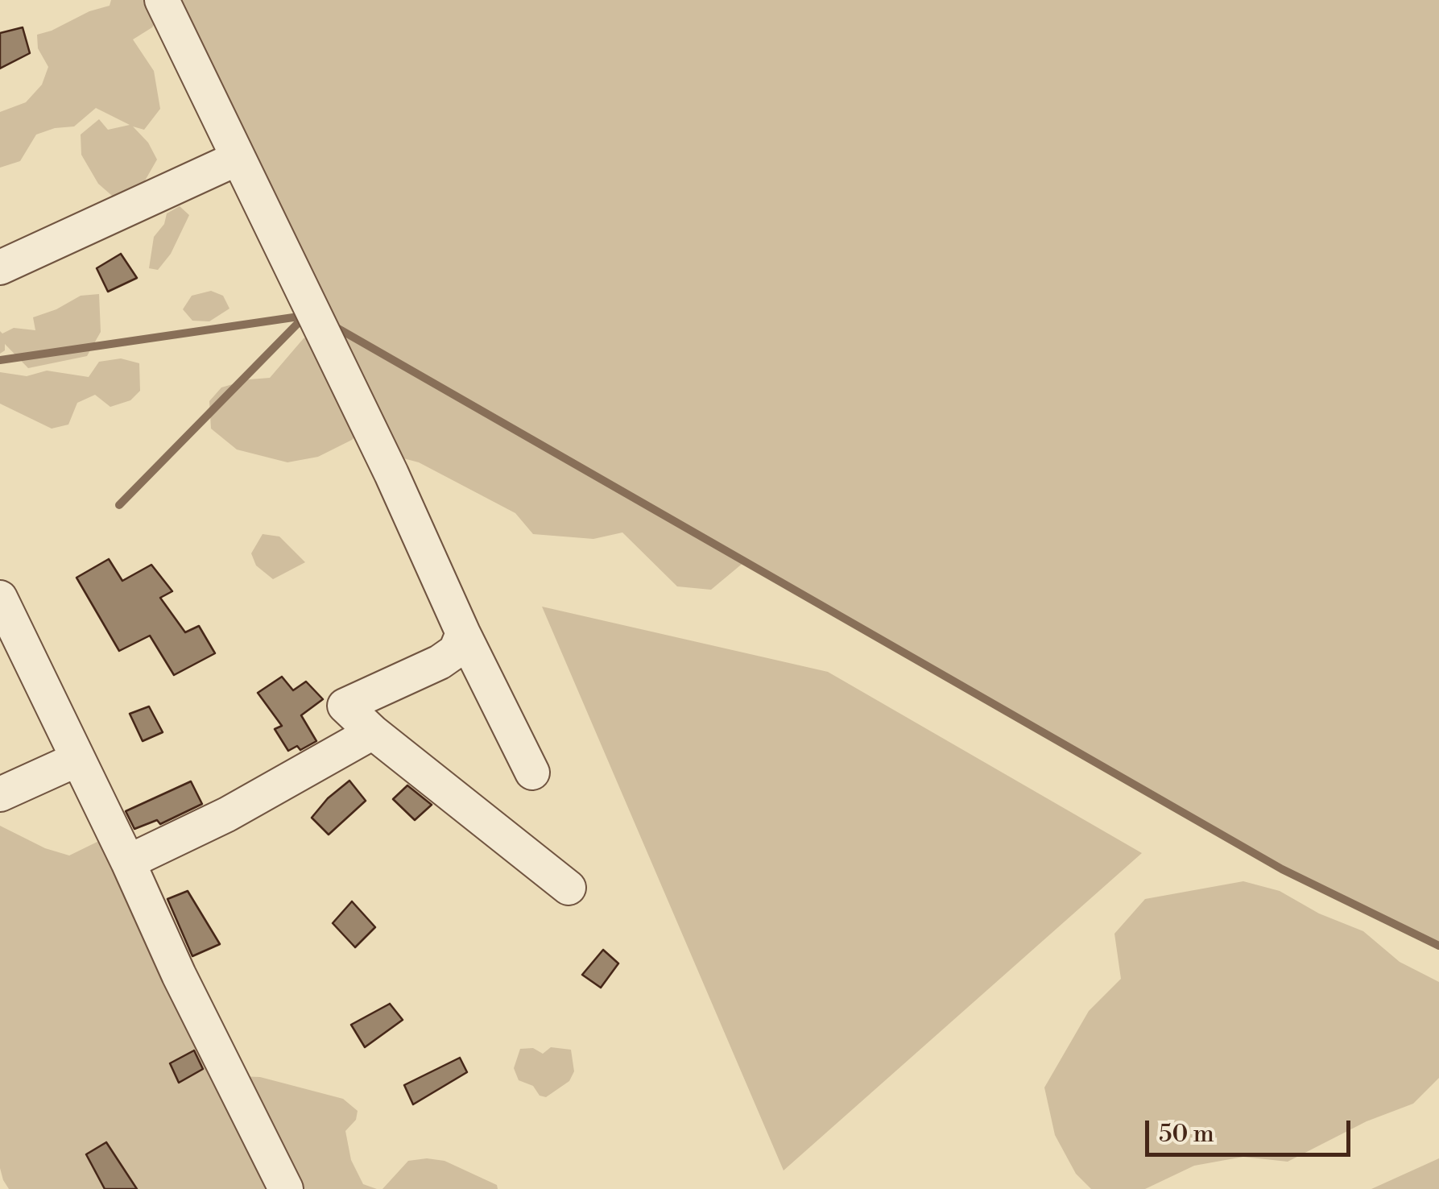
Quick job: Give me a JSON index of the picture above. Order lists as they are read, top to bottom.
{
  "scale_bar": "50 m"
}
